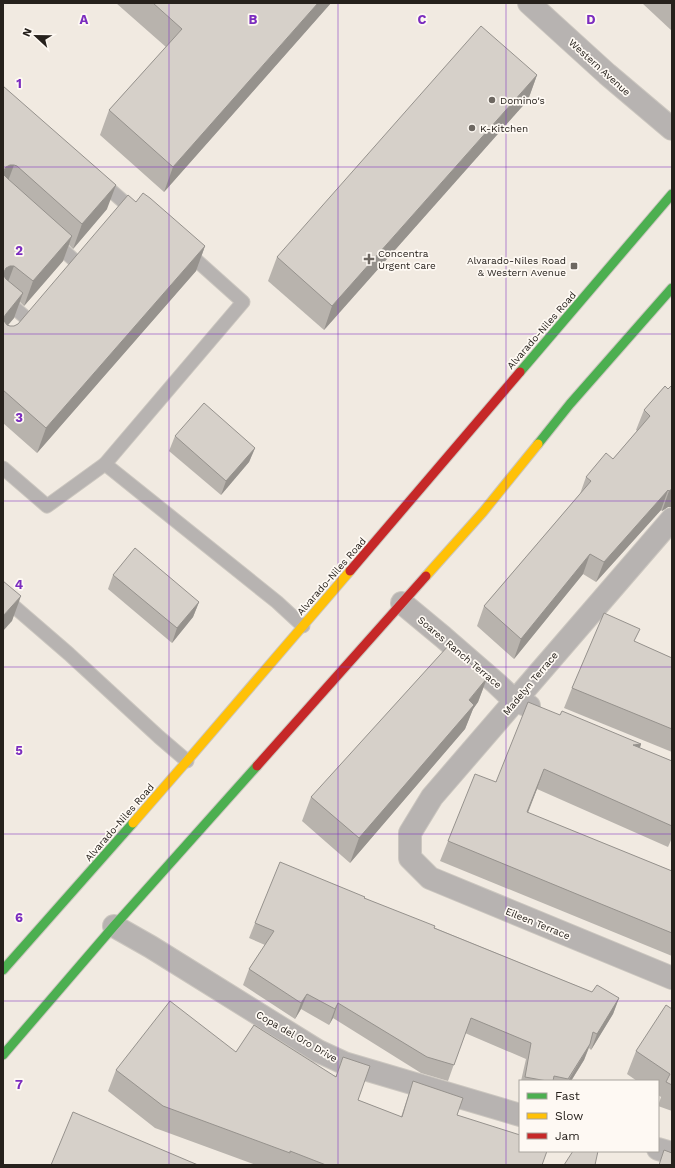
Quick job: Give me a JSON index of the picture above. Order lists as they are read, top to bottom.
{
  "streets": {
    "main road": ["Alvarado-Niles Road"],
    "street": [
      "Western Avenue",
      "Soares Ranch Terrace",
      "Madelyn Terrace",
      "Eileen Terrace",
      "Copa del Oro Drive"
    ]
  },
  "crossings": [
    ["Soares Ranch Terrace", "Madelyn Terrace"],
    ["Madelyn Terrace", "Eileen Terrace"]
  ],
  "places": {
    "other": ["Domino's", "K-Kitchen"],
    "health": ["Concentra Urgent Care"],
    "transit": ["Alvarado-Niles Road & Western Avenue"]
  },
  "legend": ["Fast", "Slow", "Jam"],
  "north": "left",
  "grid": {
    "columns": [
      "A",
      "B",
      "C",
      "D"
    ],
    "rows": [
      "1",
      "2",
      "3",
      "4",
      "5",
      "6",
      "7"
    ]
  }
}
